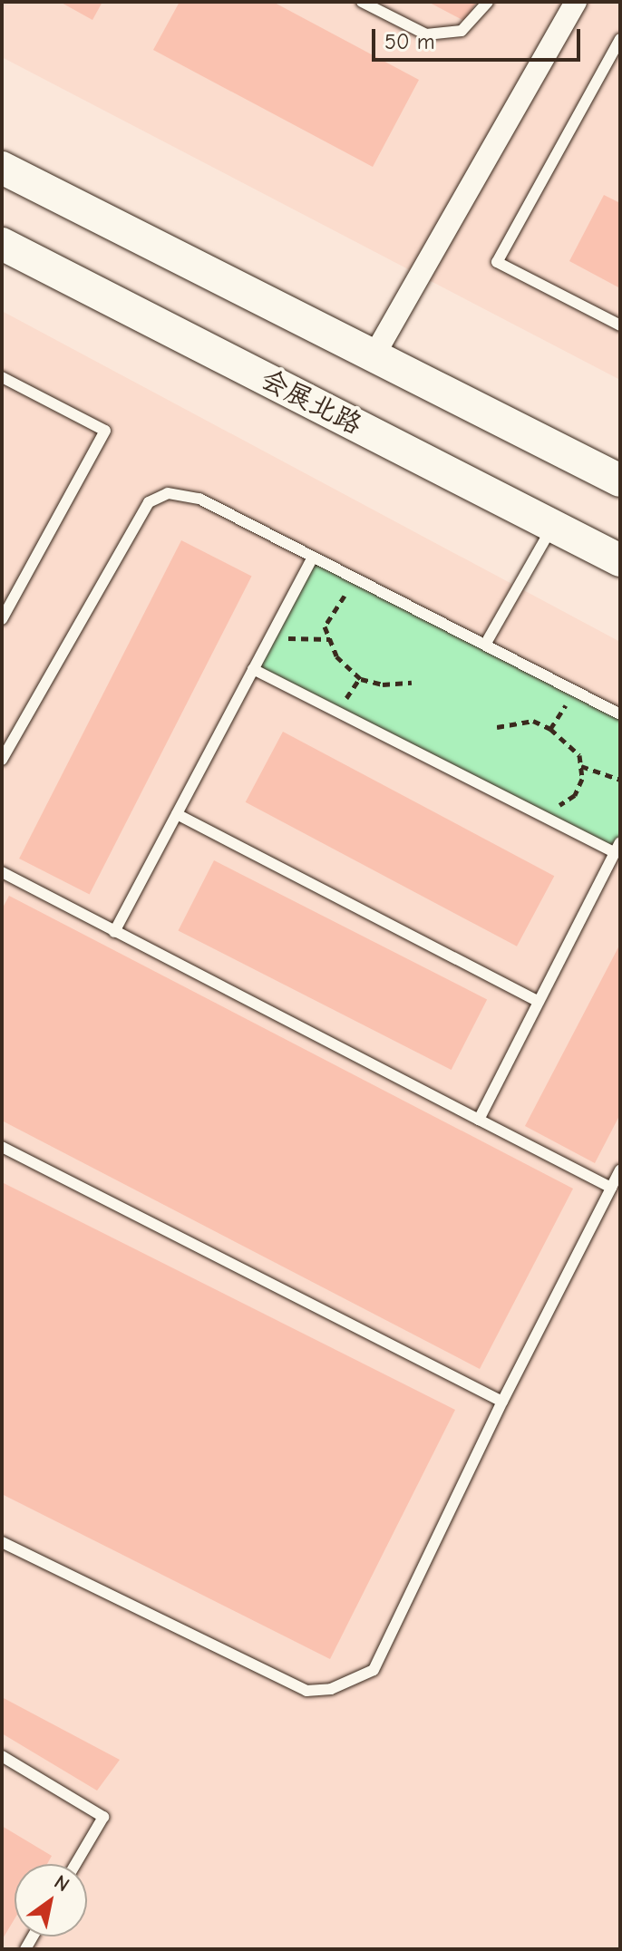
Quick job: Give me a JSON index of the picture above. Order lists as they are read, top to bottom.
{
  "streets": {
    "main road": ["会展北路"]
  },
  "scale_bar": "50 m",
  "north": "top right"
}
